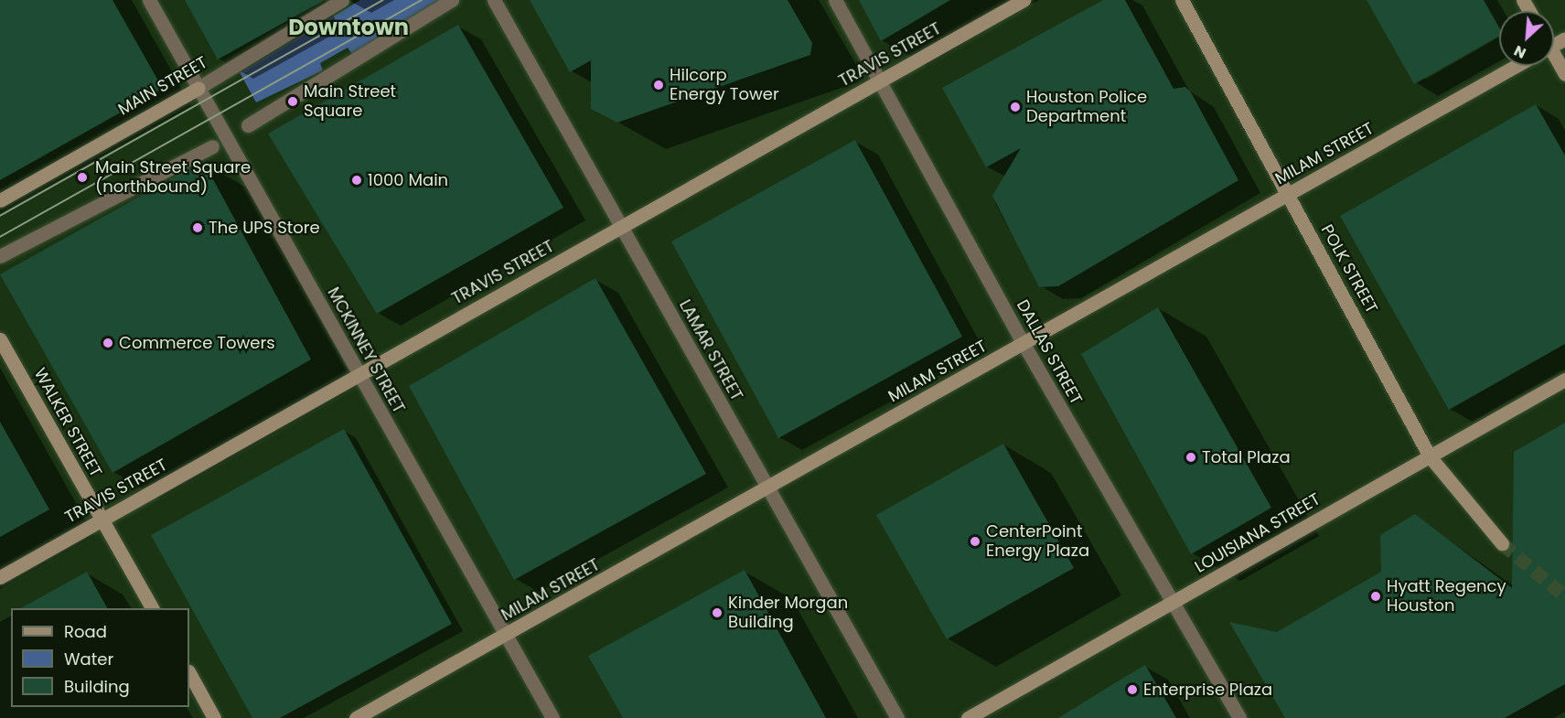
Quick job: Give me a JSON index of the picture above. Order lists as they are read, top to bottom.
{
  "streets": {
    "main road": [
      "TRAVIS STREET",
      "MAIN STREET",
      "MILAM STREET",
      "POLK STREET",
      "WALKER STREET",
      "LOUISIANA STREET"
    ],
    "street": ["MCKINNEY STREET", "LAMAR STREET", "DALLAS STREET"]
  },
  "crossings": [
    ["TRAVIS STREET", "MCKINNEY STREET"],
    ["TRAVIS STREET", "LAMAR STREET"],
    ["TRAVIS STREET", "DALLAS STREET"],
    ["TRAVIS STREET", "WALKER STREET"],
    ["MAIN STREET", "MCKINNEY STREET"],
    ["MILAM STREET", "POLK STREET"],
    ["MILAM STREET", "MCKINNEY STREET"],
    ["MILAM STREET", "LAMAR STREET"],
    ["MILAM STREET", "DALLAS STREET"],
    ["POLK STREET", "LOUISIANA STREET"],
    ["DALLAS STREET", "LOUISIANA STREET"]
  ],
  "districts": ["Downtown"],
  "places": [
    "Hilcorp Energy Tower",
    "Main Street Square",
    "Houston Police Department",
    "Main Street Square (northbound)",
    "1000 Main",
    "The UPS Store",
    "Commerce Towers",
    "Total Plaza",
    "CenterPoint Energy Plaza",
    "Hyatt Regency Houston",
    "Kinder Morgan Building",
    "Enterprise Plaza"
  ],
  "legend": ["Road", "Water", "Building"],
  "north": "bottom left"
}
